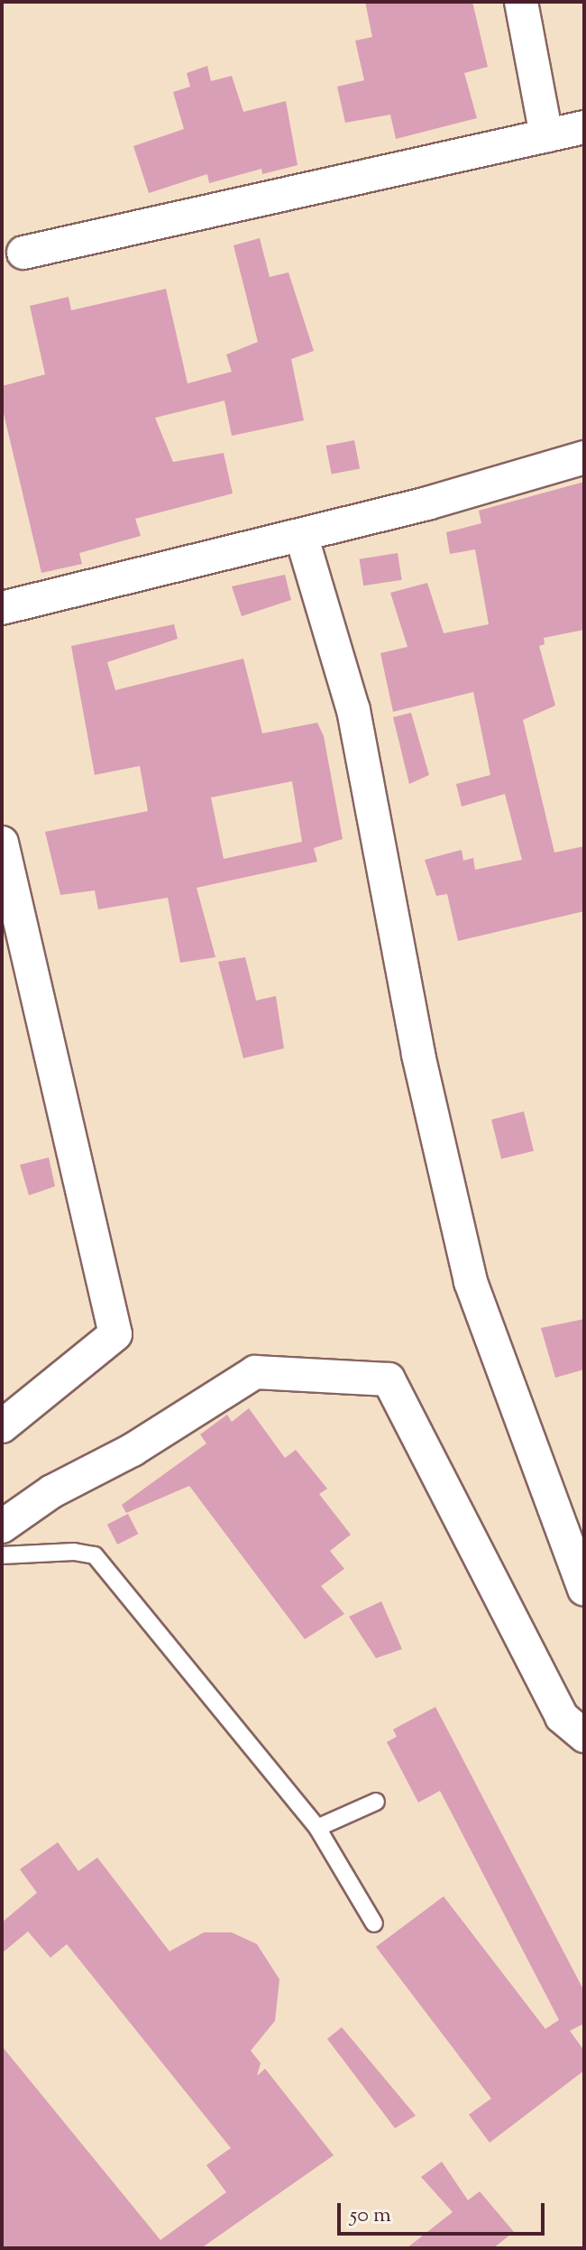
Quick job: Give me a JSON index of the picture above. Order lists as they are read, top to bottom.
{
  "scale_bar": "50 m"
}
